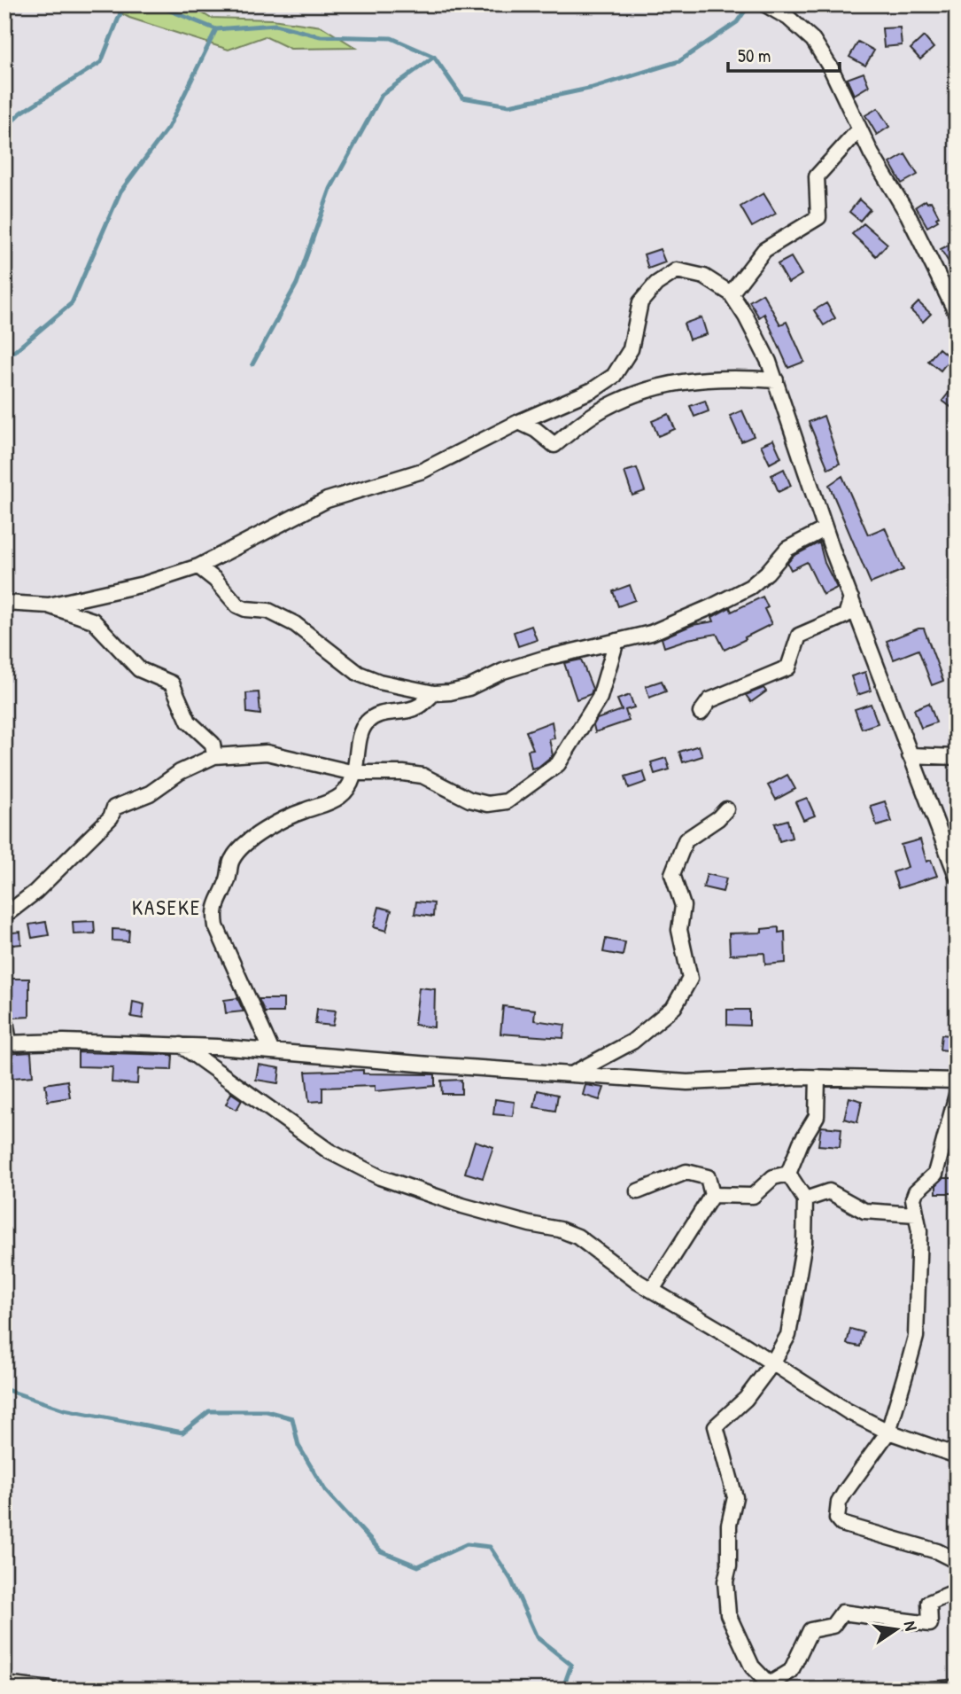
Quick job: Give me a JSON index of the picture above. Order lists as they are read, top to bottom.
{
  "districts": ["KASEKE"],
  "scale_bar": "50 m",
  "north": "right"
}
